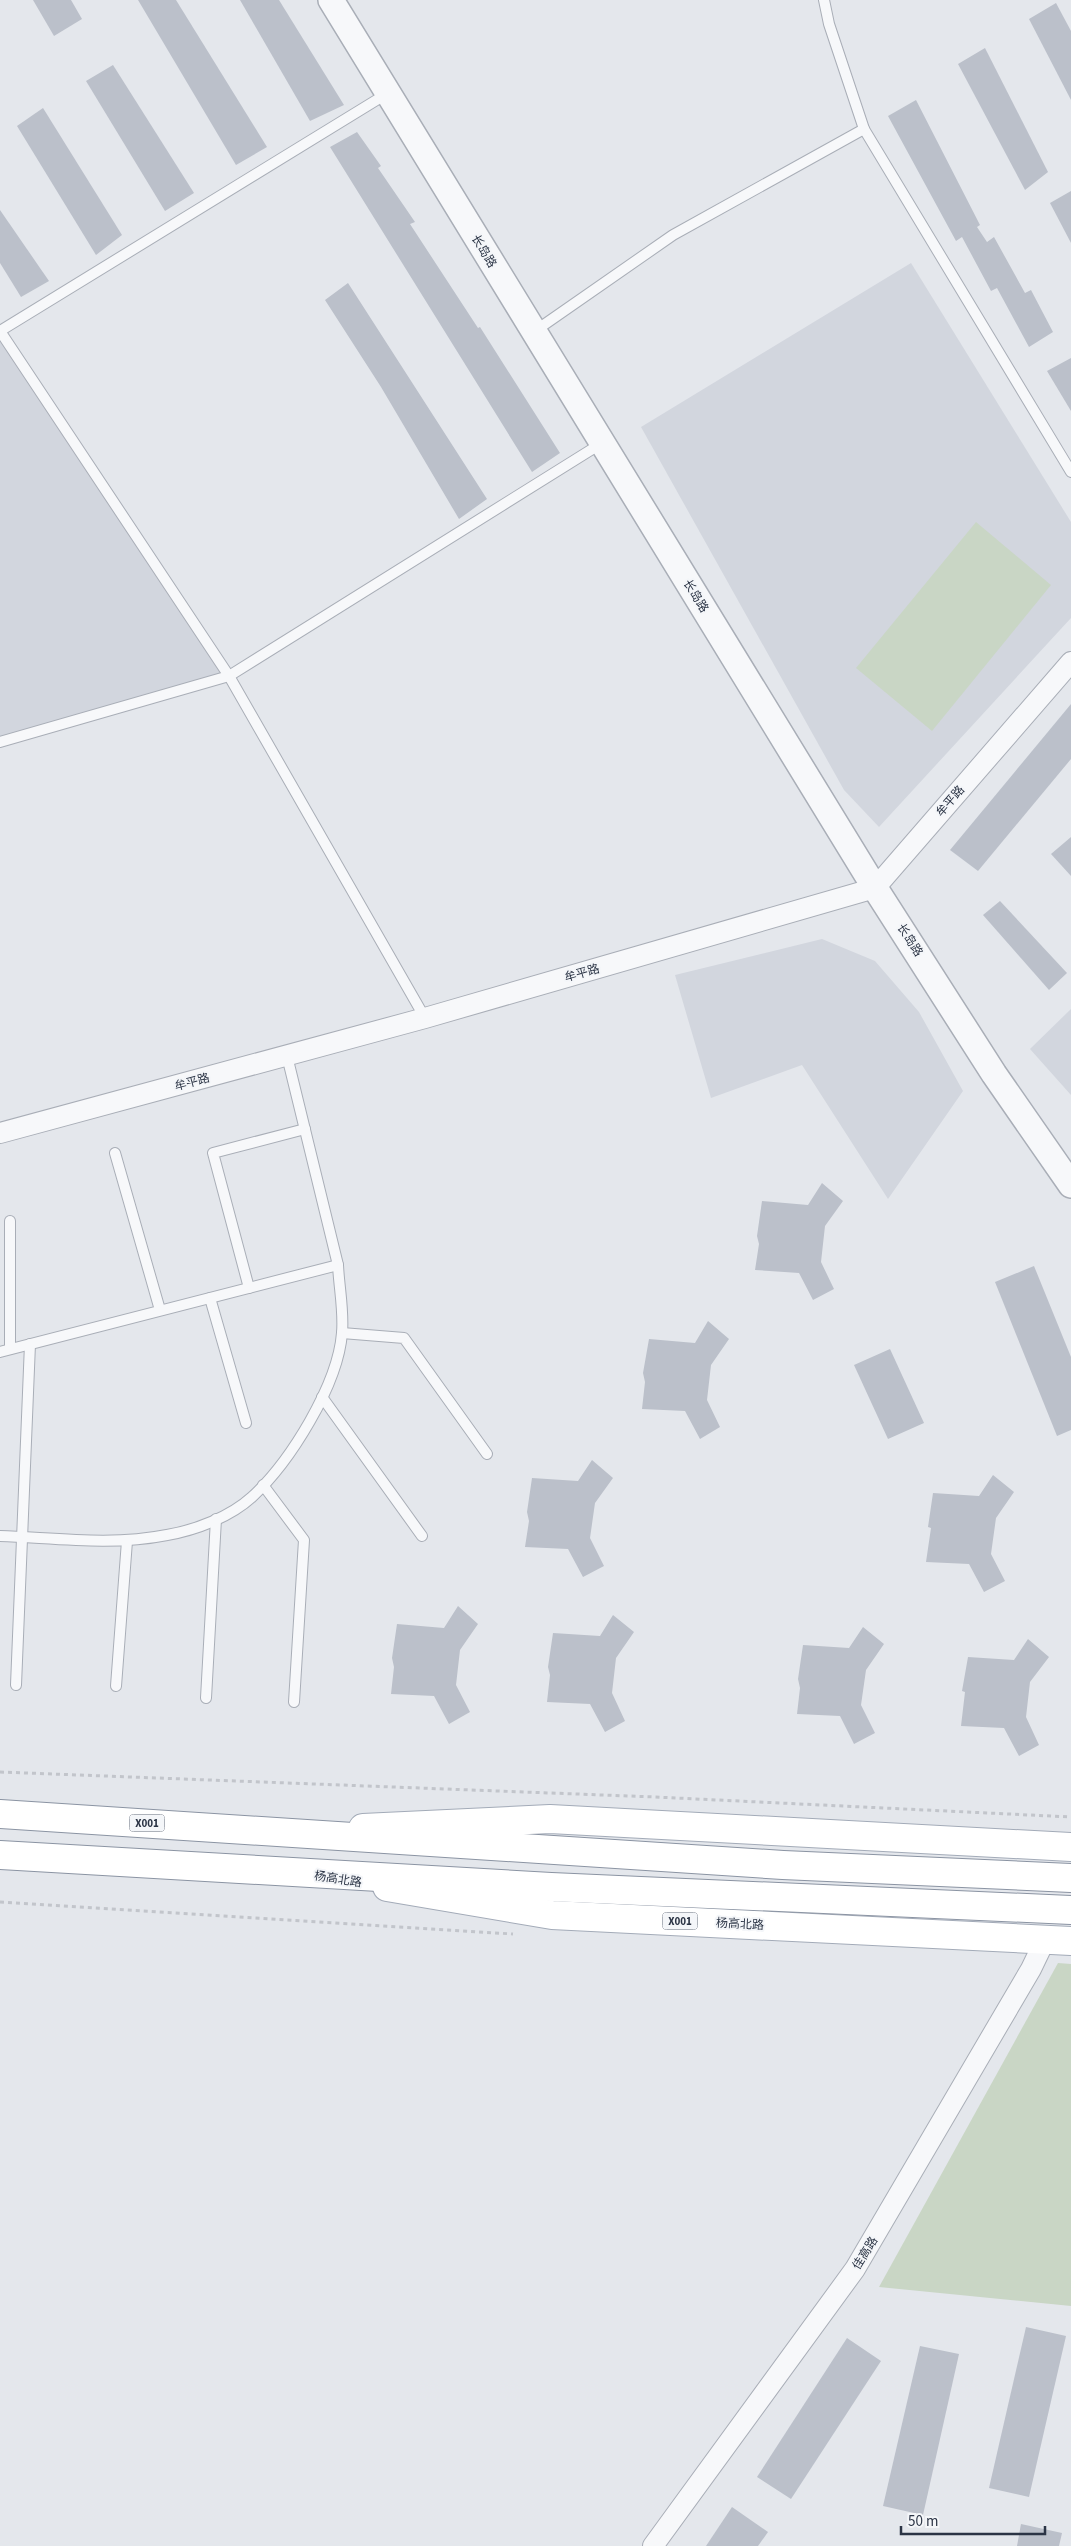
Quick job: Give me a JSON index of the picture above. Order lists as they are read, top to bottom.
{
  "streets": {
    "main road": ["X001", "杨高北路"],
    "street": ["长岛路", "牟平路", "佳高路"]
  },
  "crossings": [
    ["长岛路", "牟平路"],
    ["杨高北路", "佳高路"]
  ],
  "scale_bar": "50 m"
}
